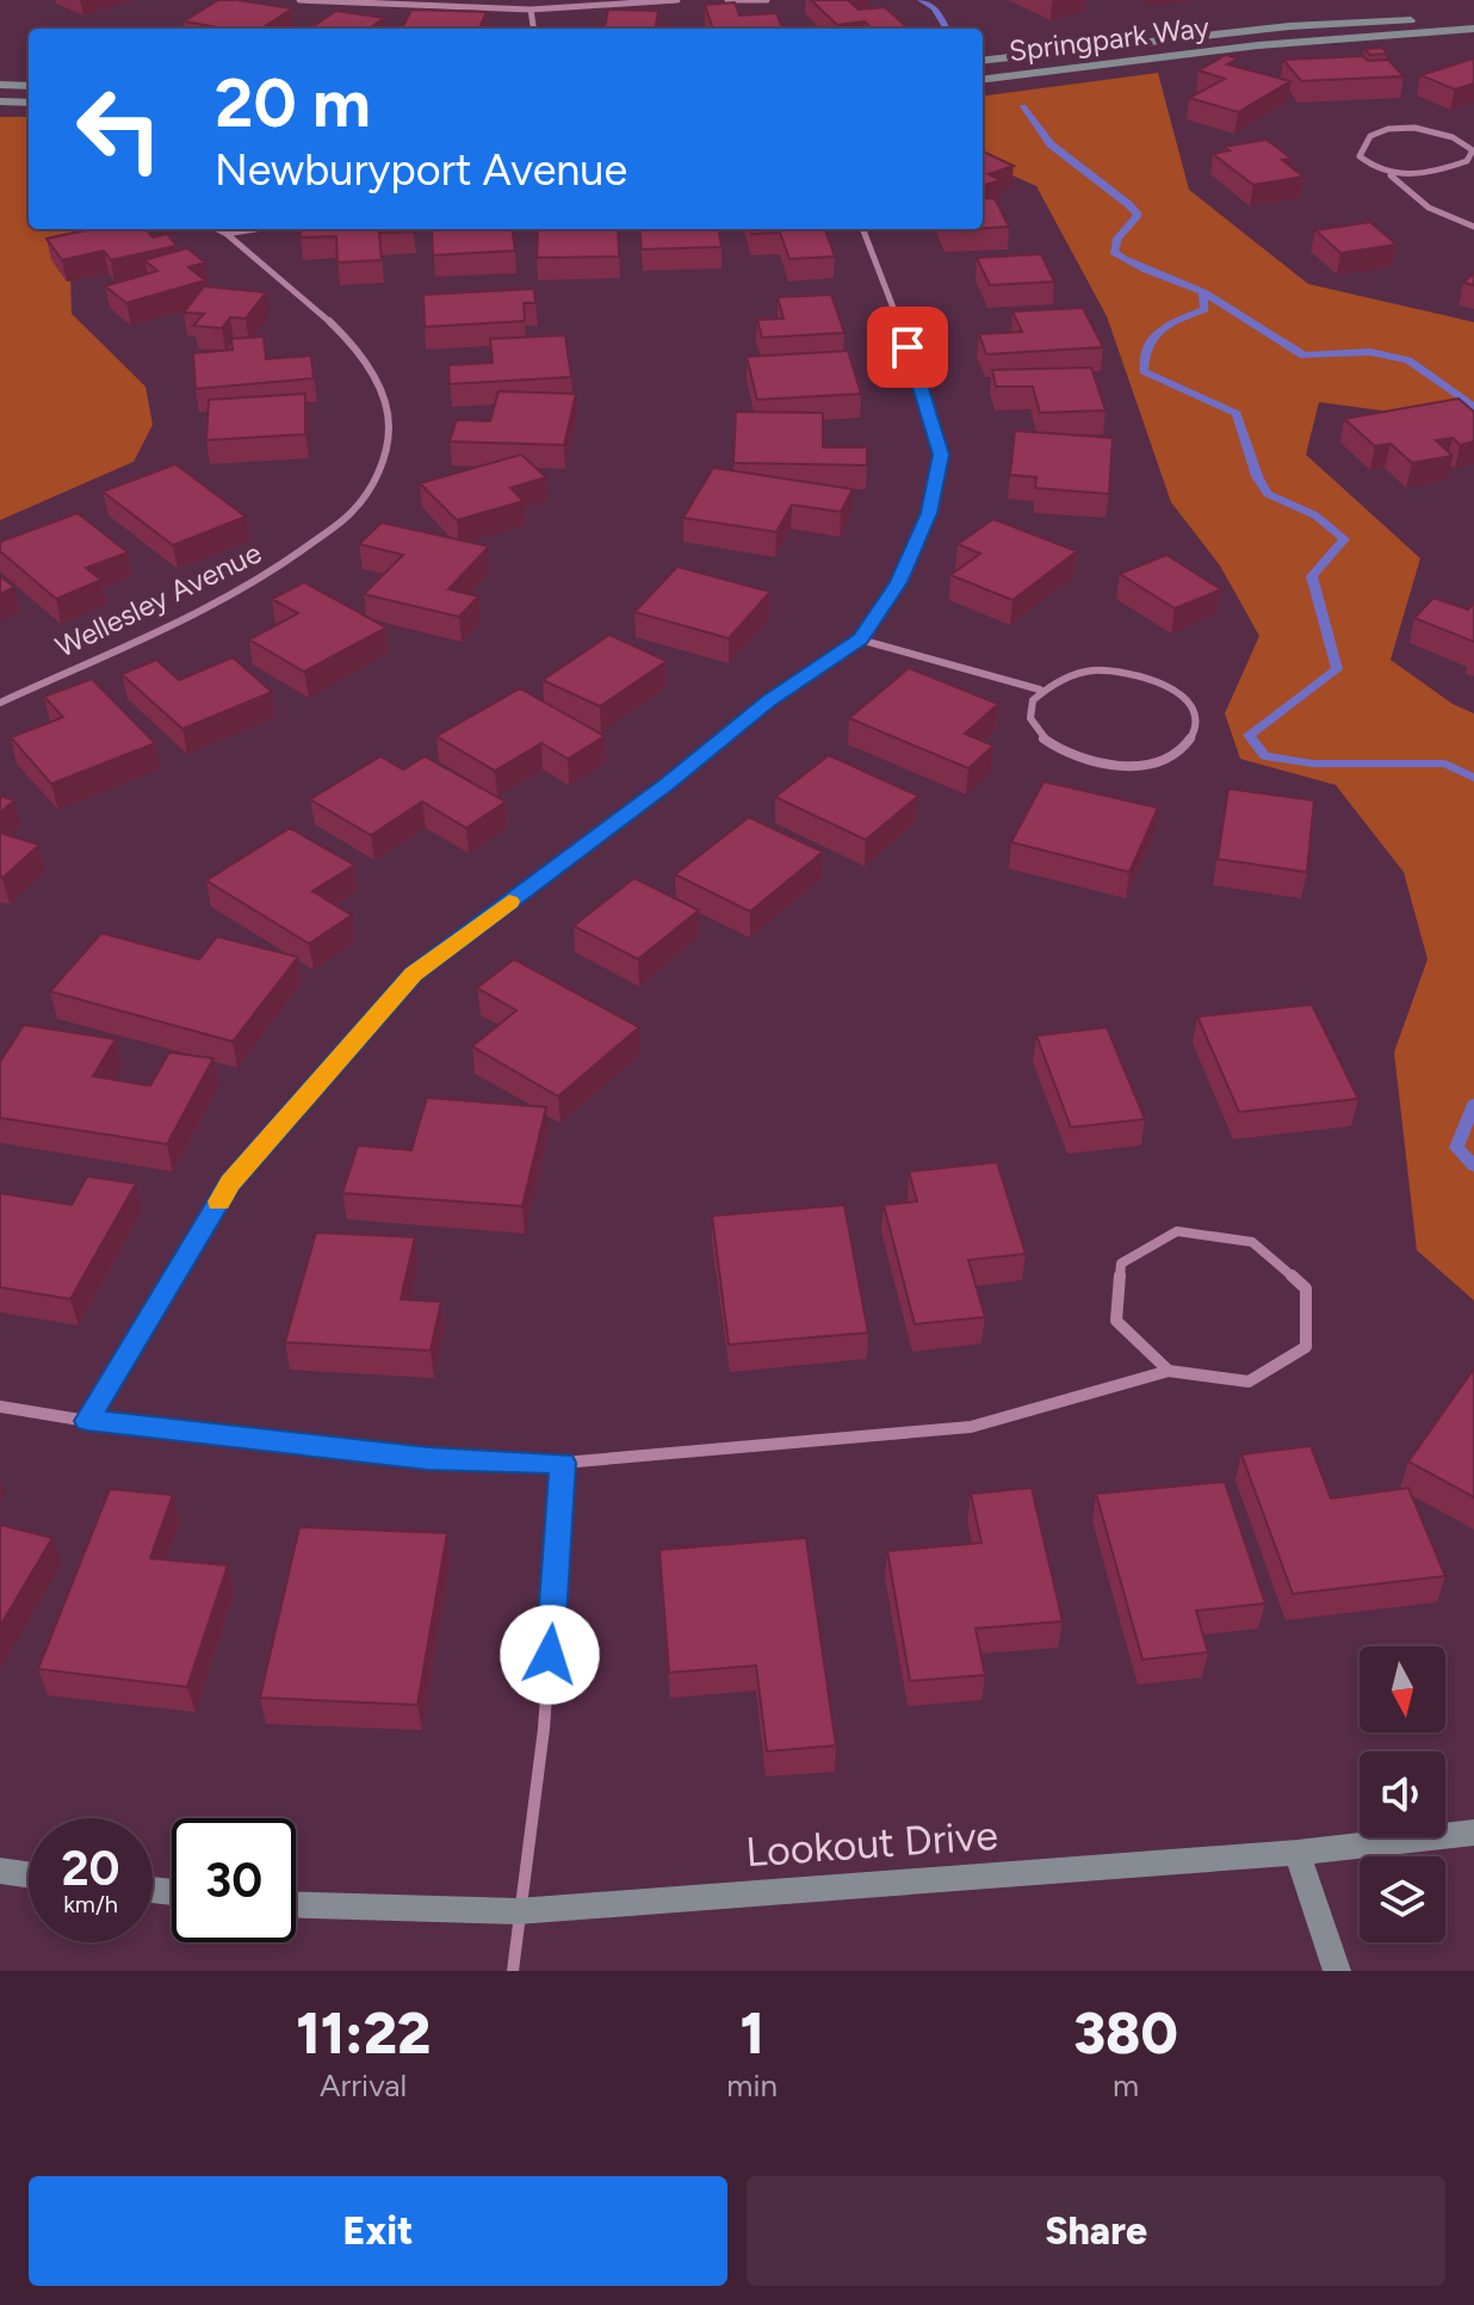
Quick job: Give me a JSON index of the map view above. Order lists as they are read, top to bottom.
{
  "streets": {
    "street": ["Springpark Way", "Wellesley Avenue", "Lookout Drive"]
  },
  "north": "bottom",
  "page": {
    "turn": ["20 m", "Newburyport Avenue"],
    "speed": "20 km/h",
    "limit": "30",
    "eta": [
      "11:22",
      "Arrival",
      "1",
      "min",
      "380",
      "m"
    ],
    "buttons": ["Exit", "Share"]
  }
}
